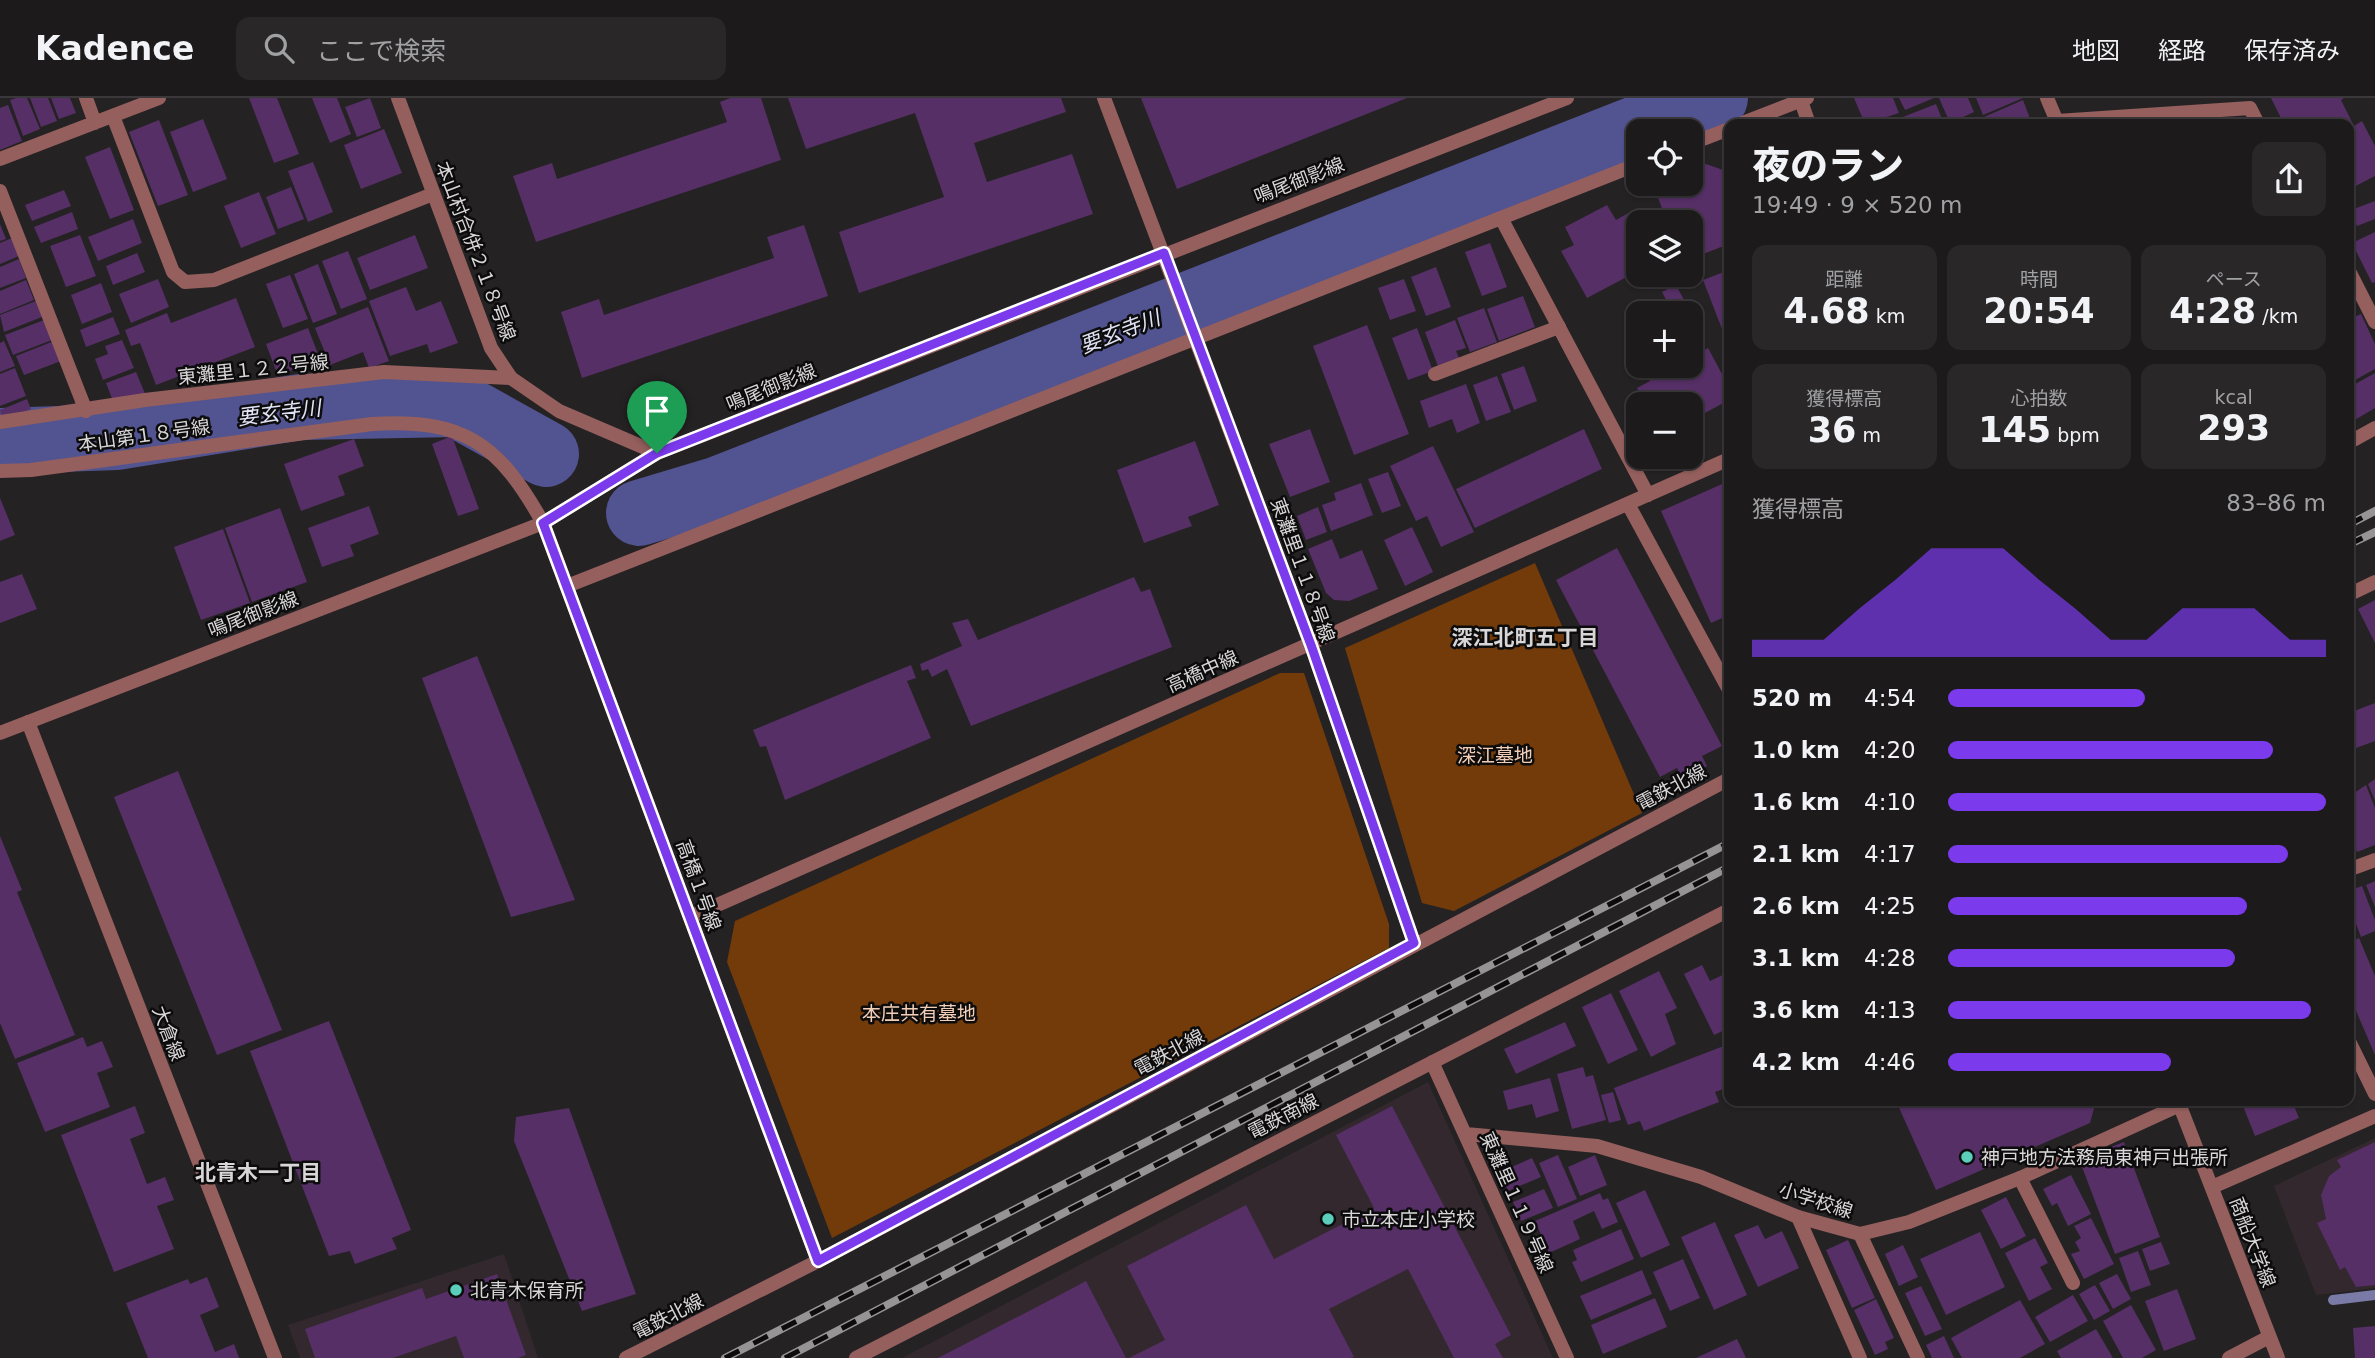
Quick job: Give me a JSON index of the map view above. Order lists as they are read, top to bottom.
{
  "streets": {
    "street": [
      "鳴尾御影線",
      "本山村合併２１８号線",
      "東灘里１２２号線",
      "本山第１８号線",
      "東灘里１１８号線",
      "高橋中線",
      "電鉄北線",
      "高橋１号線",
      "大倉線",
      "電鉄南線",
      "小学校線",
      "東灘里１１９号線",
      "商船大学線"
    ]
  },
  "crossings": [
    ["鳴尾御影線", "本山村合併２１８号線"],
    ["鳴尾御影線", "本山第１８号線"],
    ["鳴尾御影線", "東灘里１１８号線"],
    ["鳴尾御影線", "高橋１号線"],
    ["鳴尾御影線", "大倉線"],
    ["本山村合併２１８号線", "東灘里１２２号線"],
    ["本山第１８号線", "高橋１号線"],
    ["東灘里１１８号線", "高橋中線"],
    ["東灘里１１８号線", "電鉄北線"],
    ["高橋中線", "高橋１号線"],
    ["電鉄北線", "高橋１号線"],
    ["電鉄南線", "東灘里１１９号線"],
    ["小学校線", "東灘里１１９号線"]
  ],
  "districts": ["深江北町五丁目", "北青木一丁目"],
  "water": ["要玄寺川"],
  "parks": ["深江墓地", "本庄共有墓地"],
  "places": ["神戸地方法務局東神戸出張所", "市立本庄小学校", "北青木保育所"],
  "page": {
    "header": "Kadence",
    "search": "ここで検索",
    "nav": ["地図", "経路", "保存済み"],
    "map_buttons": ["+", "−"],
    "heading": ["夜のラン", "19:49 · 9 × 520 m"],
    "stats": [
      ["距離", "4.68 km"],
      ["時間", "20:54"],
      ["ペース", "4:28 /km"],
      ["獲得標高", "36 m"],
      ["心拍数", "145 bpm"],
      ["kcal", "293"]
    ],
    "chart": ["獲得標高", "83–86 m"],
    "list": [
      {
        "name": "520 m",
        "note": "4:54"
      },
      {
        "name": "1.0 km",
        "note": "4:20"
      },
      {
        "name": "1.6 km",
        "note": "4:10"
      },
      {
        "name": "2.1 km",
        "note": "4:17"
      },
      {
        "name": "2.6 km",
        "note": "4:25"
      },
      {
        "name": "3.1 km",
        "note": "4:28"
      },
      {
        "name": "3.6 km",
        "note": "4:13"
      },
      {
        "name": "4.2 km",
        "note": "4:46"
      }
    ]
  }
}
